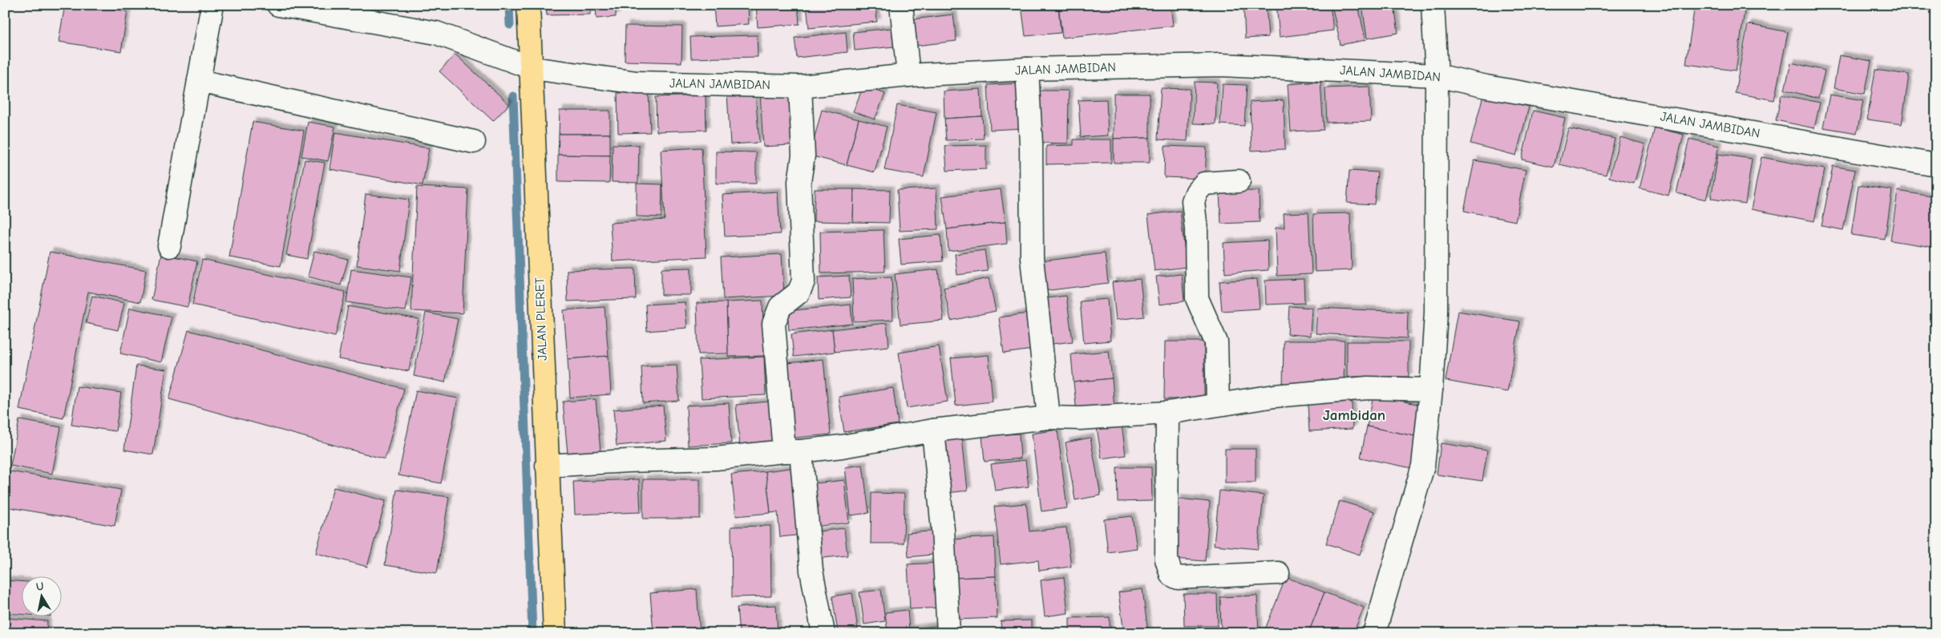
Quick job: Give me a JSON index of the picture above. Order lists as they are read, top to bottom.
{
  "streets": {
    "main road": ["JALAN PLERET"],
    "street": ["JALAN JAMBIDAN"]
  },
  "crossings": [
    ["JALAN JAMBIDAN", "JALAN PLERET"]
  ],
  "districts": ["Jambidan"],
  "north": "top"
}
